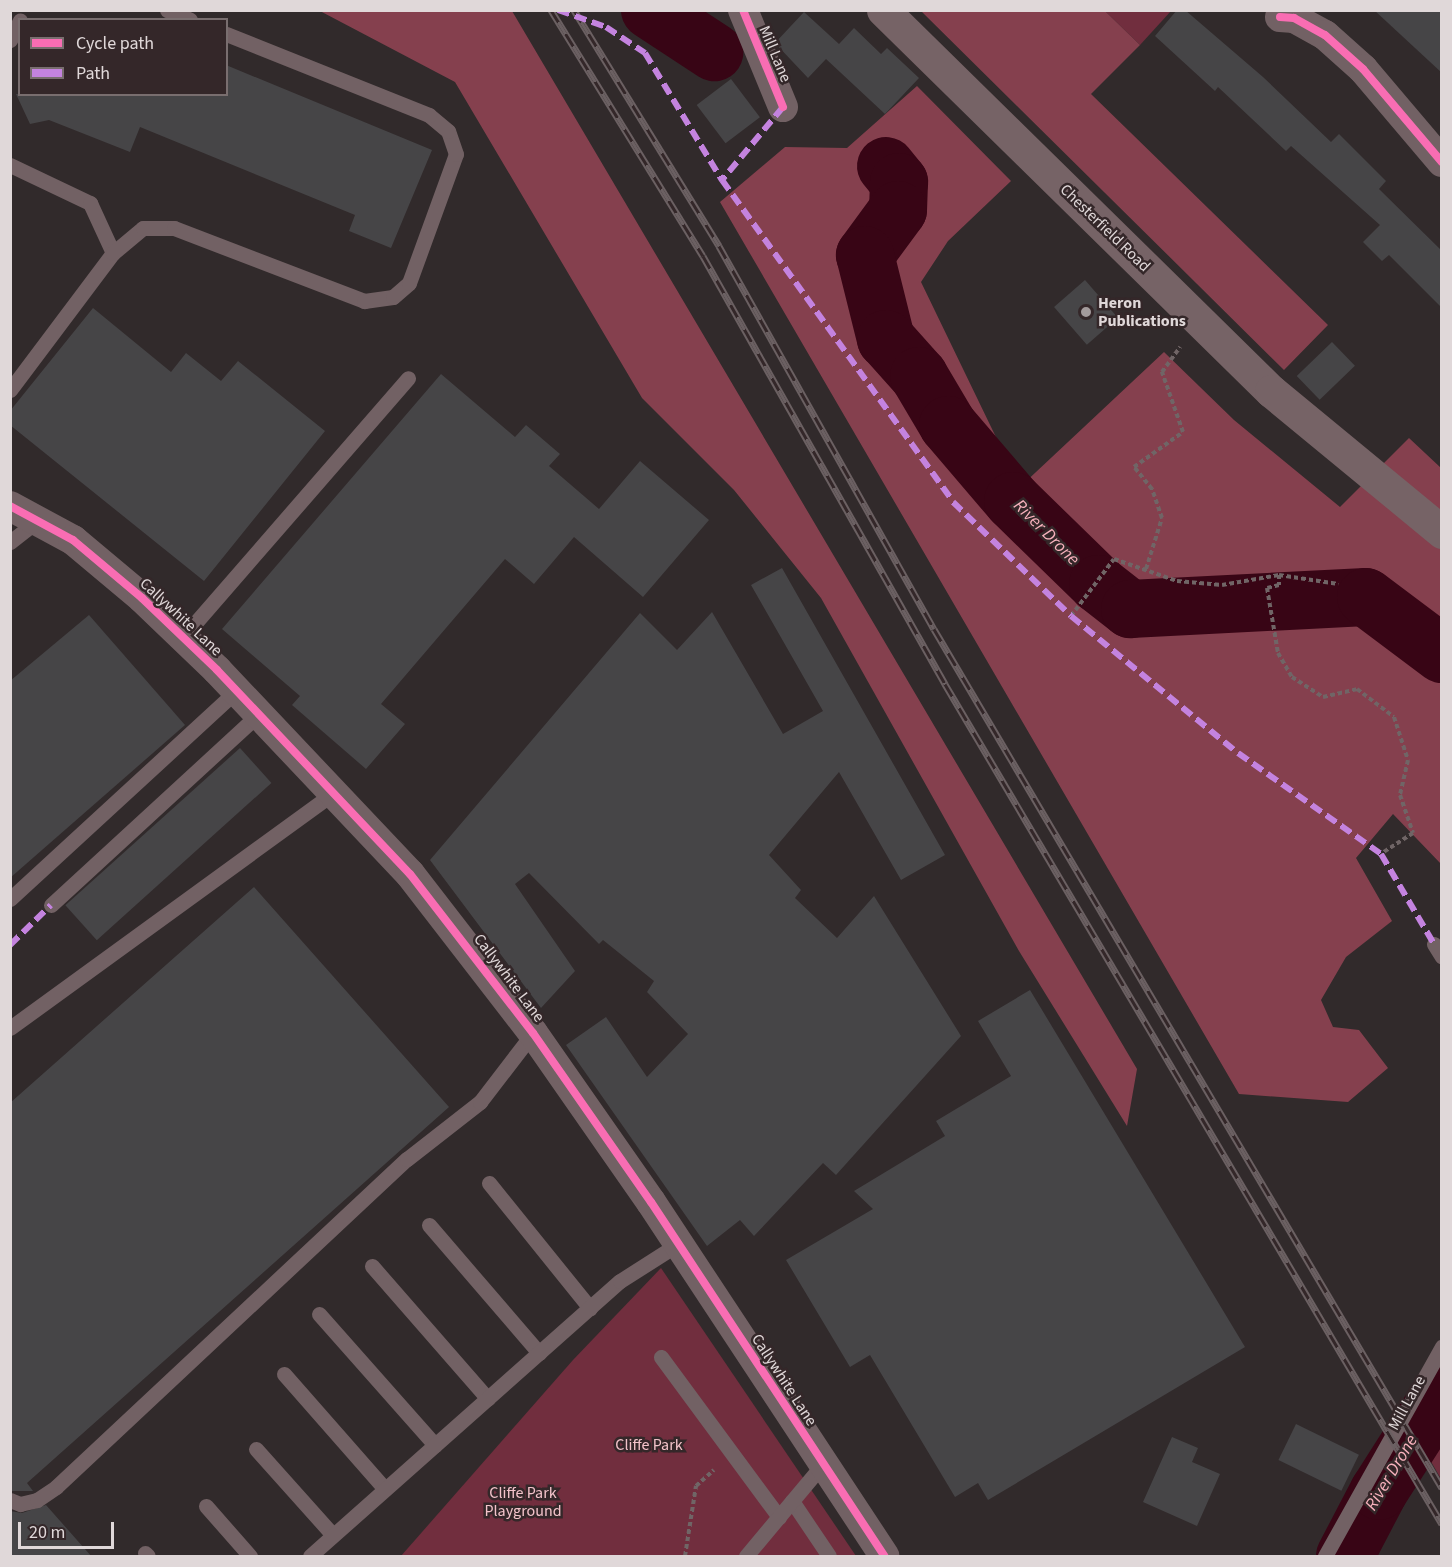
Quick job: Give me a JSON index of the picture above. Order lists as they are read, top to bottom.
{
  "streets": {
    "main road": ["Chesterfield Road"],
    "street": ["Mill Lane", "Callywhite Lane"]
  },
  "water": ["River Drone"],
  "parks": ["Cliffe Park", "Cliffe Park Playground"],
  "places": ["Heron Publications"],
  "legend": ["Cycle path", "Path"],
  "scale_bar": "20 m"
}
